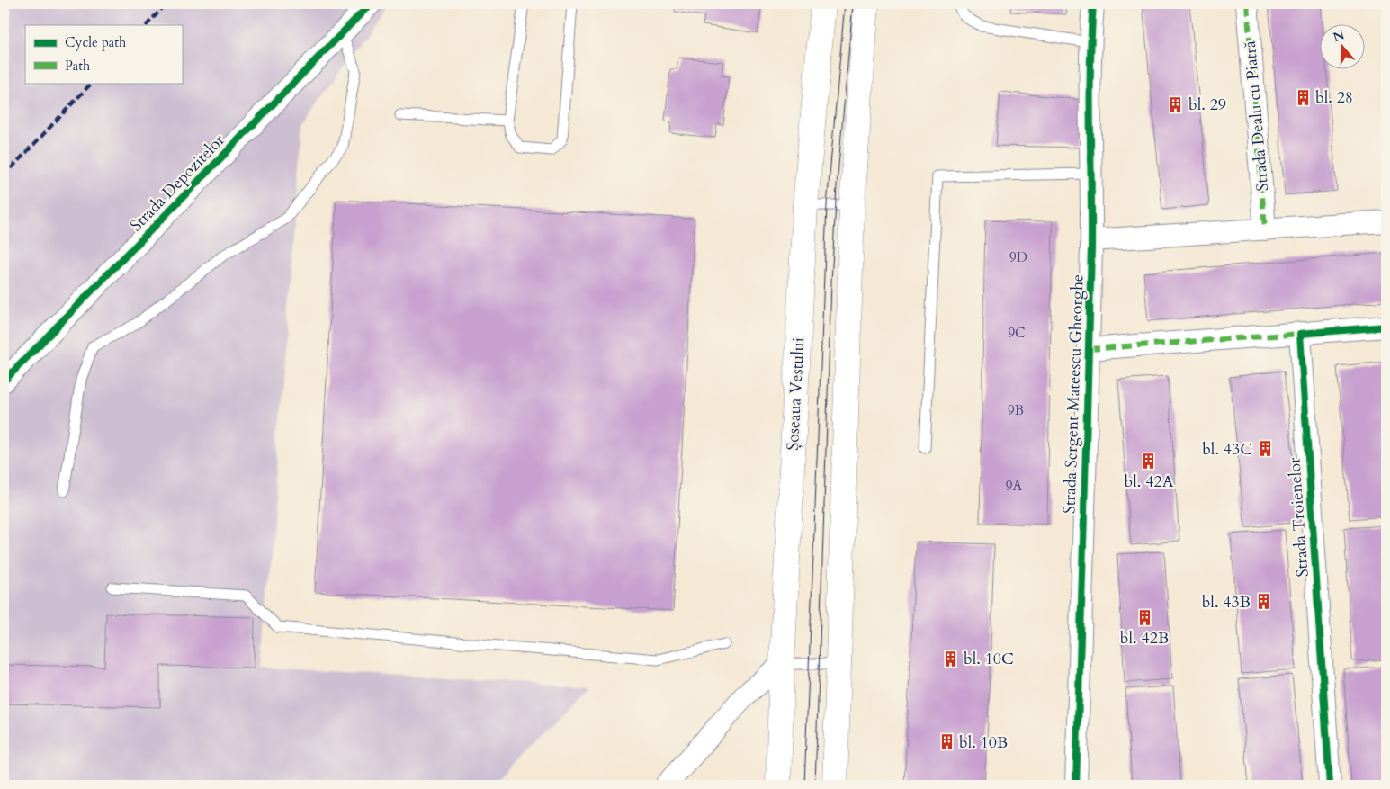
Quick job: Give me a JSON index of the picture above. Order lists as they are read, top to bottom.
{
  "streets": {
    "main road": ["Șoseaua Vestului"],
    "street": [
      "Strada Dealu cu Piatră",
      "Strada Depozitelor",
      "Strada Sergent Mateescu Gheorghe",
      "Strada Troienelor"
    ]
  },
  "places": {
    "building": [
      "bl. 28",
      "bl. 29",
      "bl. 43C",
      "bl. 42A",
      "bl. 43B",
      "bl. 42B",
      "bl. 10C",
      "bl. 10B"
    ]
  },
  "house_numbers": [
    "9D",
    "9C",
    "9B",
    "9A"
  ],
  "legend": ["Cycle path", "Path"],
  "north": "top"
}
